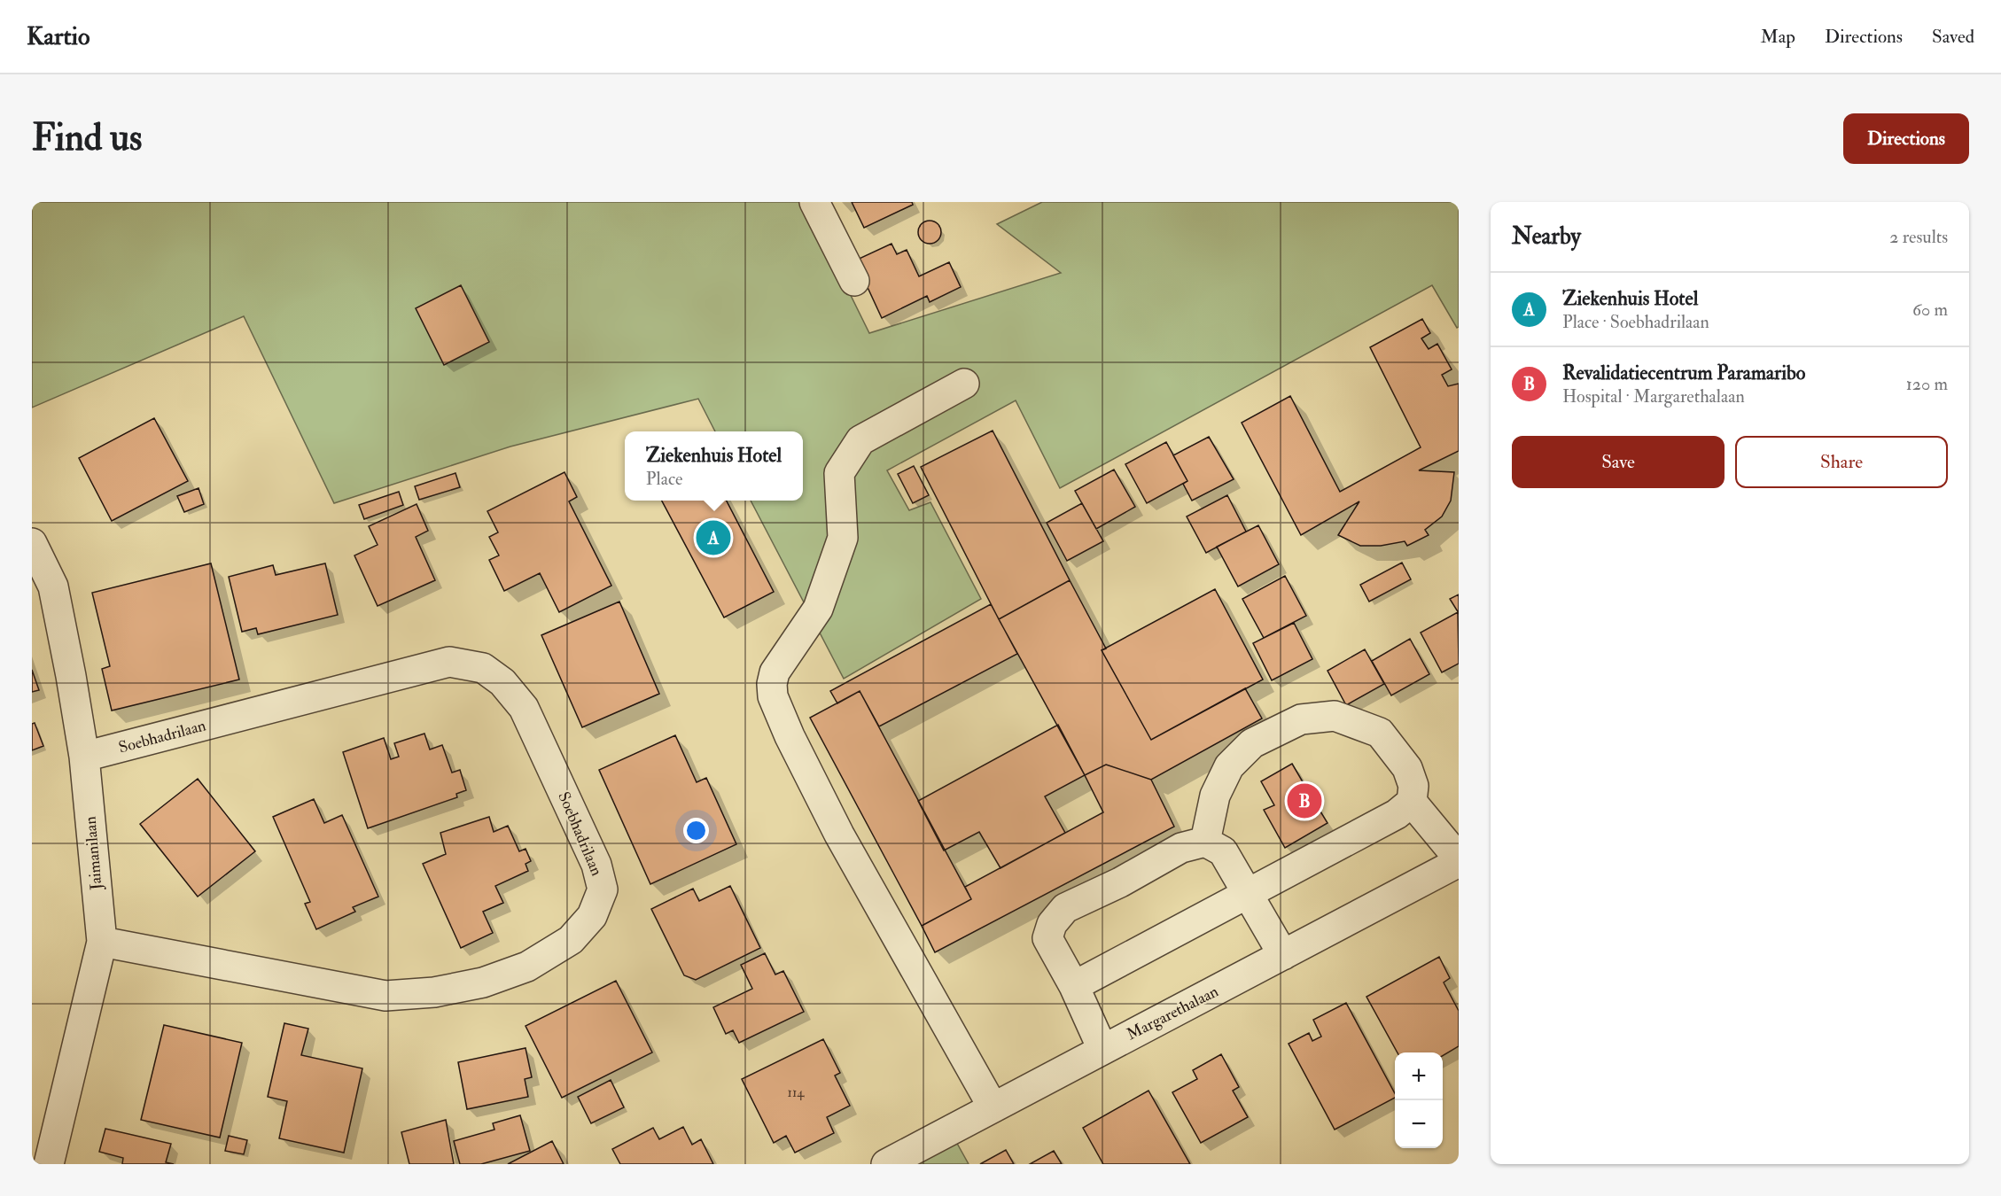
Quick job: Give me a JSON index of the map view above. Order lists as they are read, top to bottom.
{
  "streets": {
    "street": ["Soebhadrilaan", "Jaimanilaan", "Margarethalaan"]
  },
  "crossings": [
    ["Soebhadrilaan", "Jaimanilaan"]
  ],
  "house_numbers": ["114"],
  "page": {
    "header": "Kartio",
    "nav": ["Map", "Directions", "Saved"],
    "buttons": [
      "Directions",
      ["Save", "Share"]
    ],
    "title": "Find us",
    "heading": ["Nearby", "2 results"],
    "list": [
      {
        "mark": "A",
        "name": "Ziekenhuis Hotel",
        "note": "Place · Soebhadrilaan",
        "value": "60 m"
      },
      {
        "mark": "B",
        "name": "Revalidatiecentrum Paramaribo",
        "note": "Hospital · Margarethalaan",
        "value": "120 m"
      }
    ],
    "popup": ["Ziekenhuis Hotel", "Place"],
    "pins": ["A", "B"],
    "map_buttons": ["+", "−"]
  }
}
